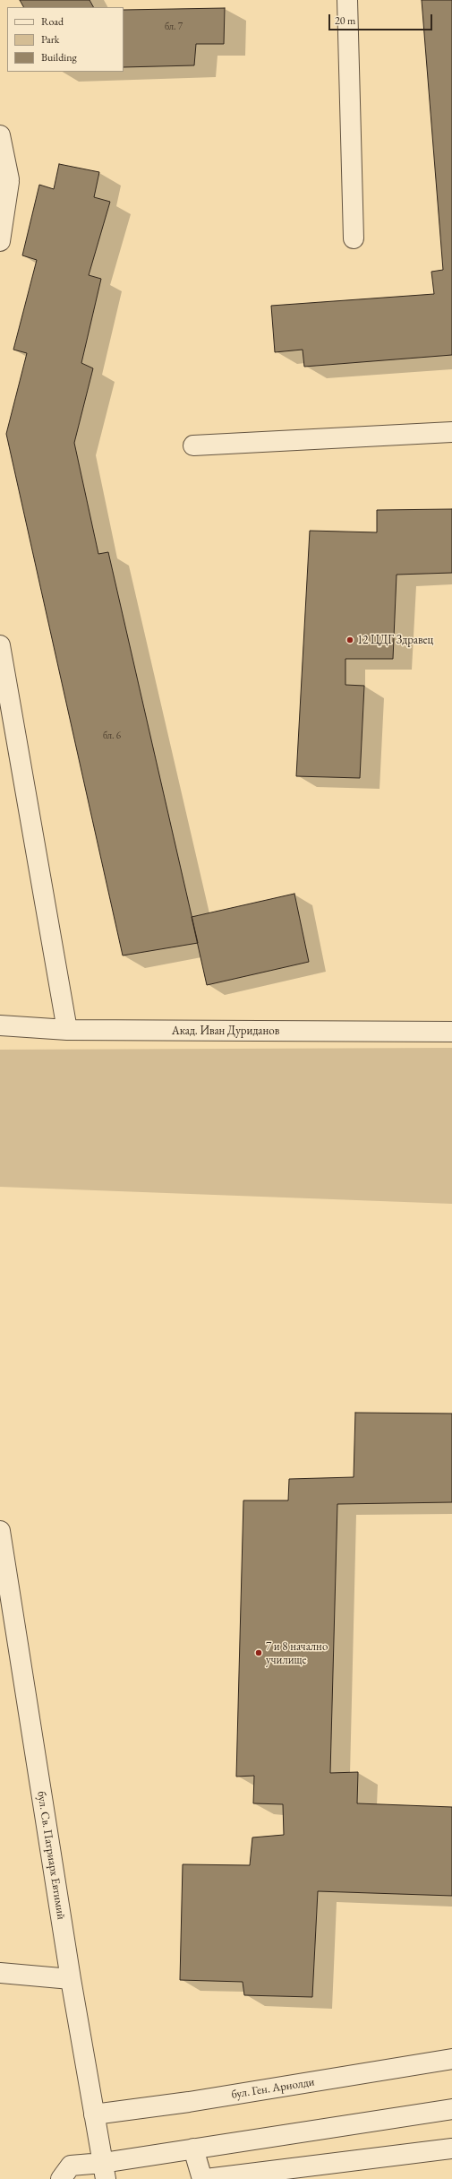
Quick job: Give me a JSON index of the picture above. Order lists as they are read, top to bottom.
{
  "streets": {
    "street": ["Акад. Иван Дуриданов", "бул. Св. Патриарх Евтимий", "бул. Ген. Арнолди"]
  },
  "crossings": [
    ["бул. Св. Патриарх Евтимий", "бул. Ген. Арнолди"]
  ],
  "places": ["12 ЦДГ Здравец", "7 и 8 начално училище"],
  "house_numbers": ["бл. 7", "бл. 6"],
  "legend": ["Road", "Park", "Building"],
  "scale_bar": "20 m"
}
